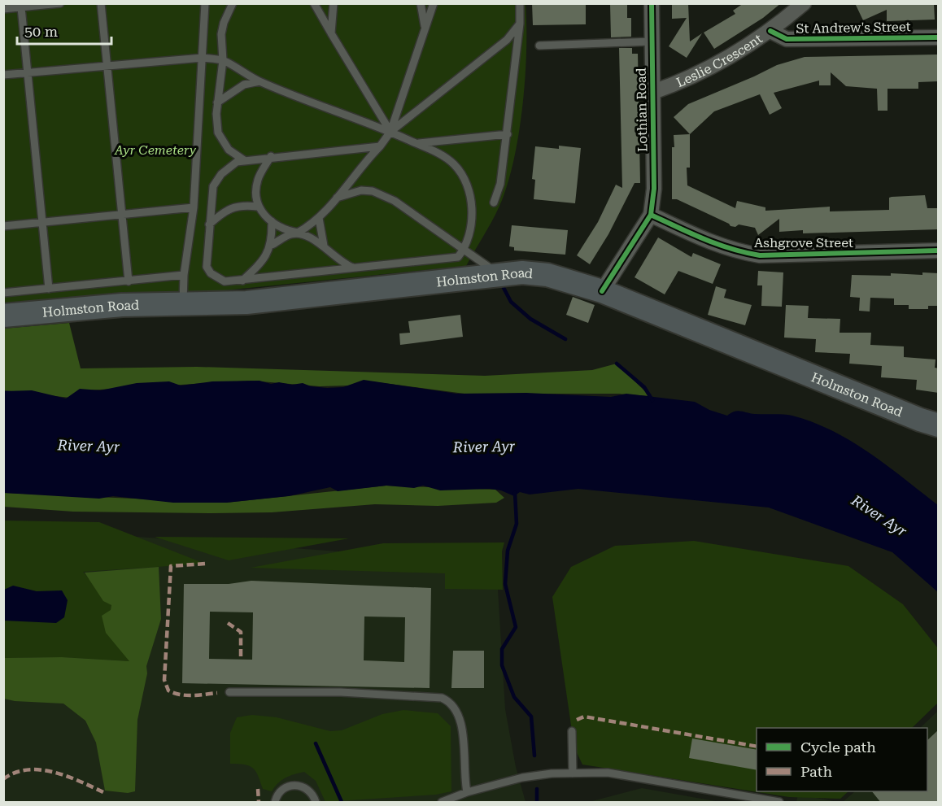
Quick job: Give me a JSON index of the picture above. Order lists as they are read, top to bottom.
{
  "streets": {
    "main road": ["Holmston Road"],
    "street": [
      "St Andrew's Street",
      "Leslie Crescent",
      "Lothian Road",
      "Ashgrove Street"
    ]
  },
  "crossings": [
    ["St Andrew's Street", "Leslie Crescent"],
    ["Leslie Crescent", "Lothian Road"],
    ["Lothian Road", "Ashgrove Street"]
  ],
  "water": ["River Ayr"],
  "parks": ["Ayr Cemetery"],
  "legend": ["Cycle path", "Path"],
  "scale_bar": "50 m"
}
